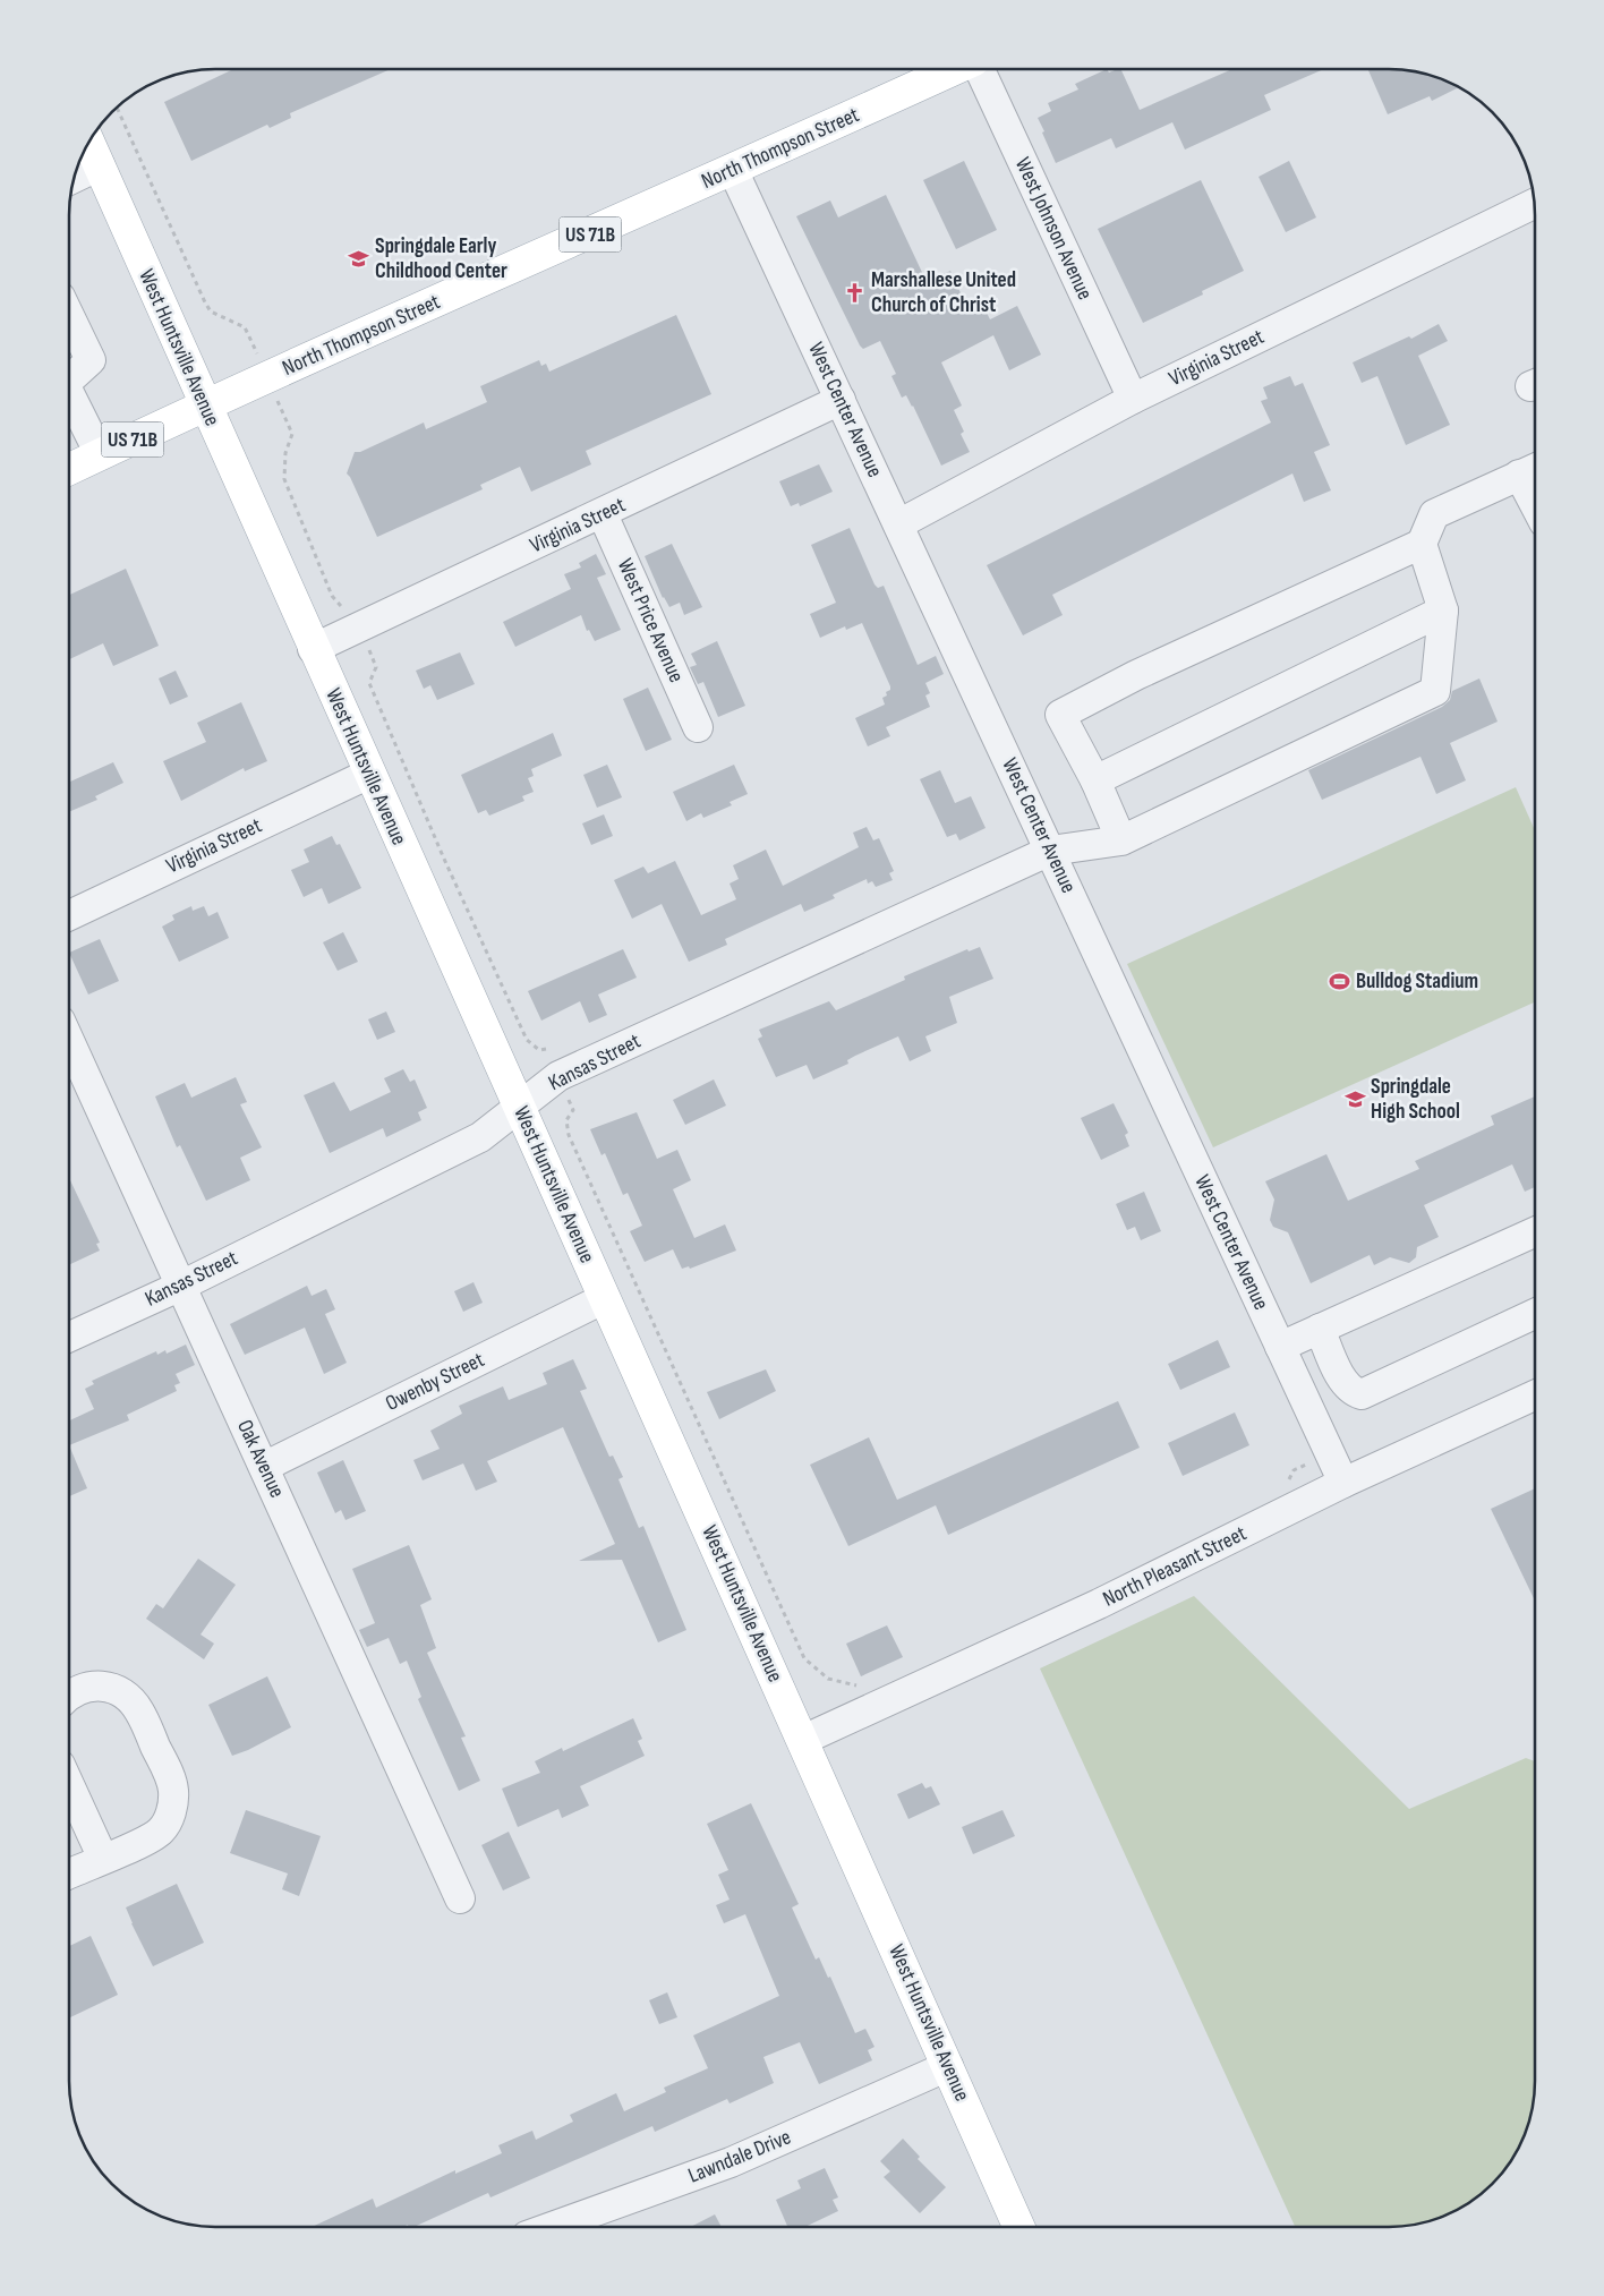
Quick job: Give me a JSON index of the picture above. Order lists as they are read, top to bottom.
{
  "streets": {
    "main road": ["North Thompson Street", "US 71B", "West Huntsville Avenue"],
    "street": [
      "West Johnson Avenue",
      "Virginia Street",
      "West Center Avenue",
      "West Price Avenue",
      "Kansas Street",
      "Owenby Street",
      "Oak Avenue",
      "North Pleasant Street",
      "Lawndale Drive"
    ]
  },
  "crossings": [
    ["North Thompson Street", "West Huntsville Avenue"],
    ["North Thompson Street", "West Center Avenue"],
    ["West Johnson Avenue", "Virginia Street"],
    ["West Huntsville Avenue", "Virginia Street"],
    ["West Huntsville Avenue", "Kansas Street"],
    ["West Huntsville Avenue", "Owenby Street"],
    ["West Huntsville Avenue", "North Pleasant Street"],
    ["West Huntsville Avenue", "Lawndale Drive"],
    ["Virginia Street", "West Center Avenue"],
    ["Virginia Street", "West Price Avenue"],
    ["West Center Avenue", "Kansas Street"],
    ["West Center Avenue", "North Pleasant Street"],
    ["Kansas Street", "Oak Avenue"],
    ["Owenby Street", "Oak Avenue"]
  ],
  "places": {
    "school or university": ["Springdale Early Childhood Center", "Springdale High School"],
    "church": ["Marshallese United Church of Christ"],
    "sports": ["Bulldog Stadium"]
  }
}
